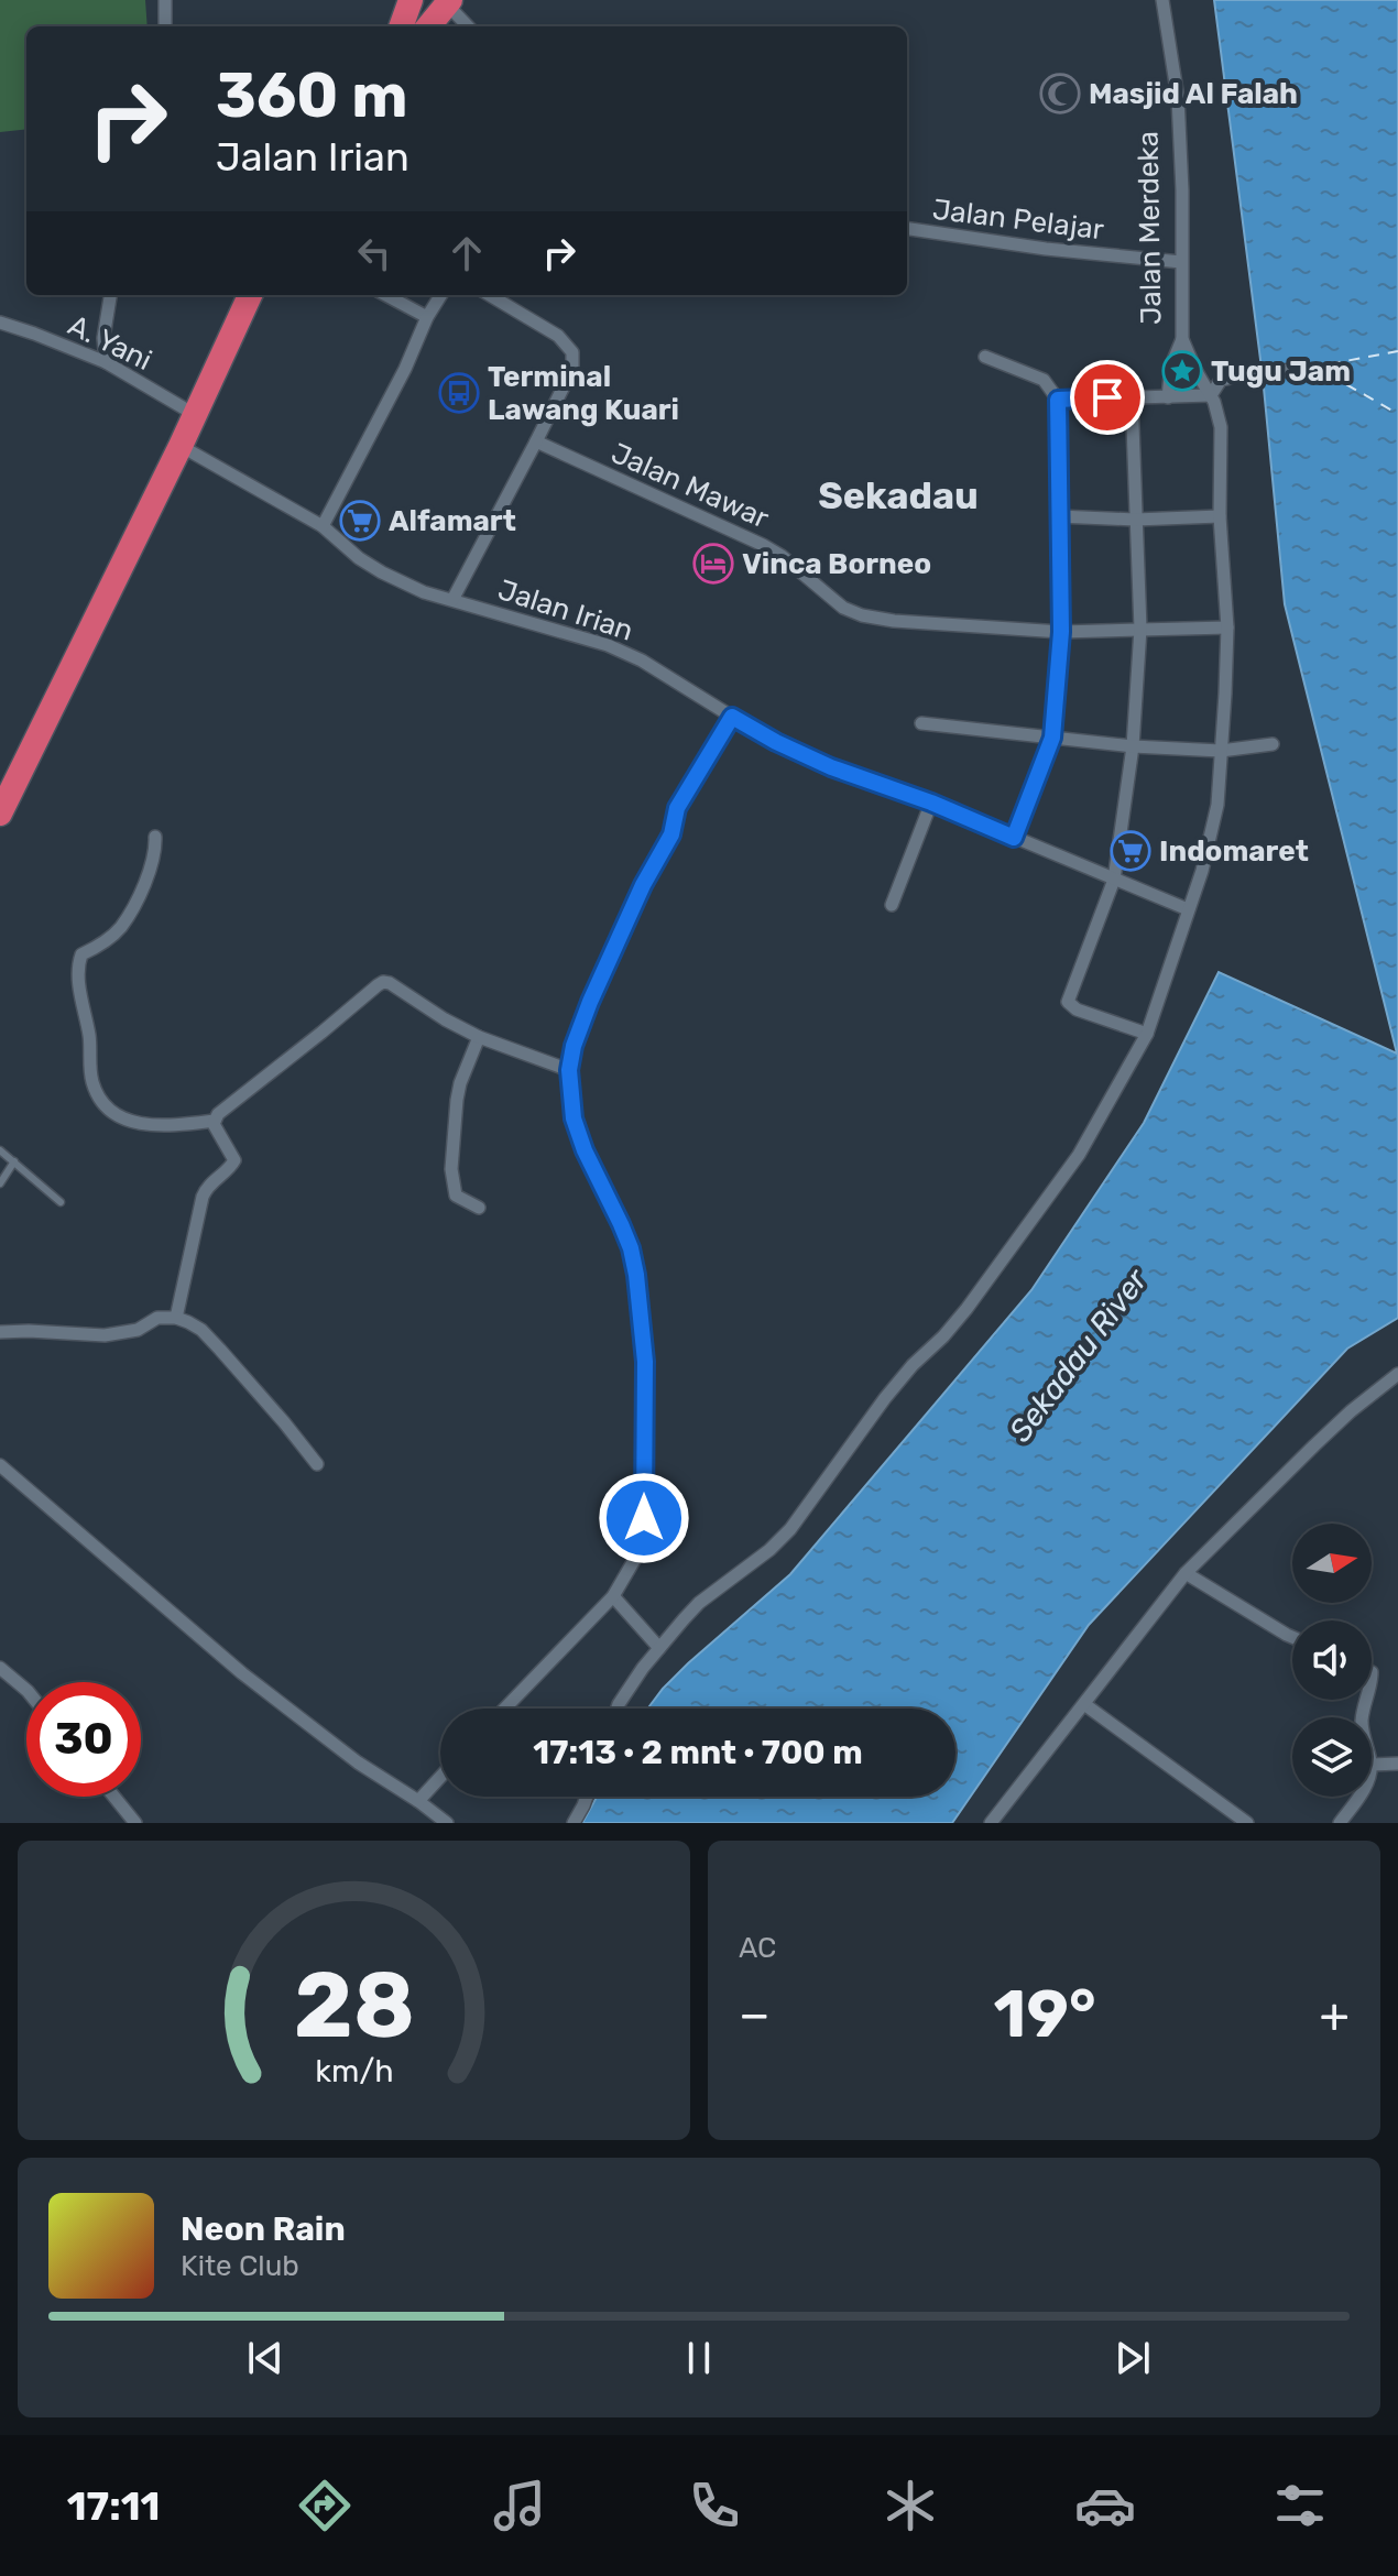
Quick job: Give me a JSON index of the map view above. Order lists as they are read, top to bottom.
{
  "streets": {
    "street": [
      "Jalan Pelajar",
      "Jalan Merdeka",
      "A. Yani",
      "Jalan Mawar",
      "Jalan Irian"
    ]
  },
  "crossings": [
    ["Jalan Pelajar", "Jalan Merdeka"],
    ["Jalan Merdeka", "Jalan Mawar"],
    ["Jalan Merdeka", "Jalan Irian"]
  ],
  "districts": ["Sekadau"],
  "water": ["Sekadau River"],
  "places": {
    "mosque": ["Masjid Al Falah"],
    "place": ["Tugu Jam"],
    "bus stop": ["Terminal Lawang Kuari"],
    "supermarket": ["Alfamart", "Indomaret"],
    "hotel": ["Vinca Borneo"]
  },
  "north": "right",
  "page": {
    "turn": ["360 m", "Jalan Irian"],
    "limit": "30",
    "trip": "17:13 · 2 mnt · 700 m",
    "tile": "AC",
    "heat": ["−", "19°", "+"],
    "song": ["Neon Rain", "Kite Club"],
    "tabs": "17:11",
    "gauge": ["28", "km/h"]
  }
}
